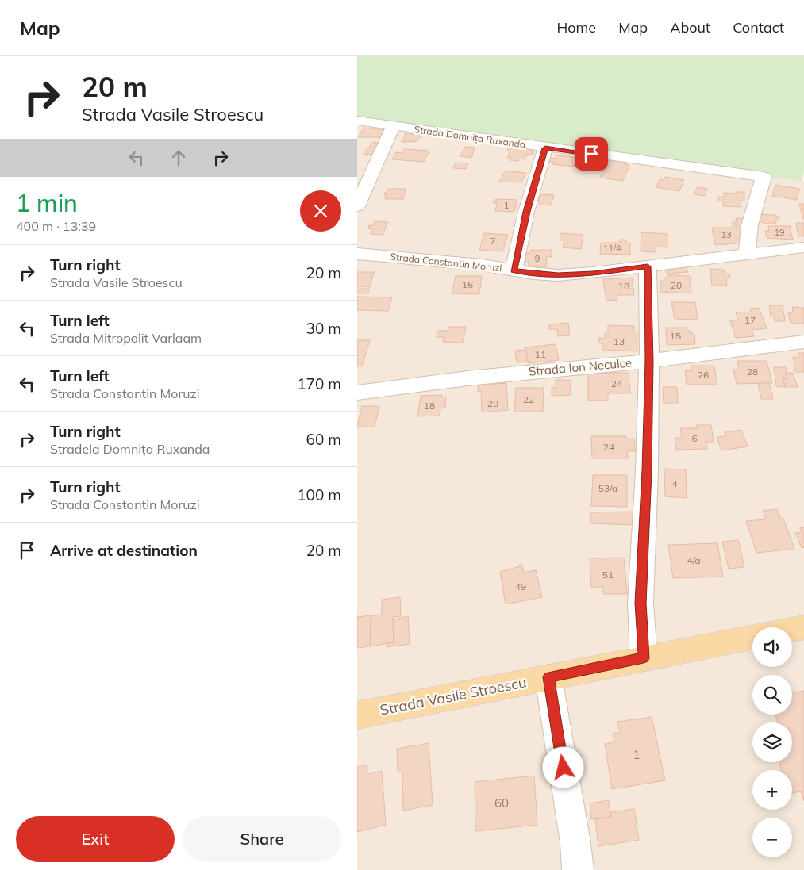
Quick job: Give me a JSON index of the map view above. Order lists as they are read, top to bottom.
{
  "streets": {
    "main road": ["Strada Vasile Stroescu"],
    "street": ["Strada Domnița Ruxanda", "Strada Constantin Moruzi", "Strada Ion Neculce"]
  },
  "house_numbers": [
    "1",
    "19",
    "13",
    "7",
    "11/A",
    "9",
    "16",
    "20",
    "18",
    "17",
    "15",
    "13",
    "11",
    "28",
    "26",
    "24",
    "22",
    "20",
    "18",
    "6",
    "24",
    "4",
    "53/a",
    "4/a",
    "51",
    "49",
    "1",
    "60"
  ],
  "page": {
    "header": "Map",
    "nav": [
      "Home",
      "Map",
      "About",
      "Contact"
    ],
    "turn": ["20 m", "Strada Vasile Stroescu"],
    "heading": ["1 min", "400 m · 13:39"],
    "list": [
      {
        "name": "Turn right",
        "note": "Strada Vasile Stroescu",
        "value": "20 m"
      },
      {
        "name": "Turn left",
        "note": "Strada Mitropolit Varlaam",
        "value": "30 m"
      },
      {
        "name": "Turn left",
        "note": "Strada Constantin Moruzi",
        "value": "170 m"
      },
      {
        "name": "Turn right",
        "note": "Stradela Domnița Ruxanda",
        "value": "60 m"
      },
      {
        "name": "Turn right",
        "note": "Strada Constantin Moruzi",
        "value": "100 m"
      },
      {
        "name": "Arrive at destination",
        "value": "20 m"
      }
    ],
    "map_buttons": ["+", "−"],
    "buttons": ["Exit", "Share"]
  }
}
